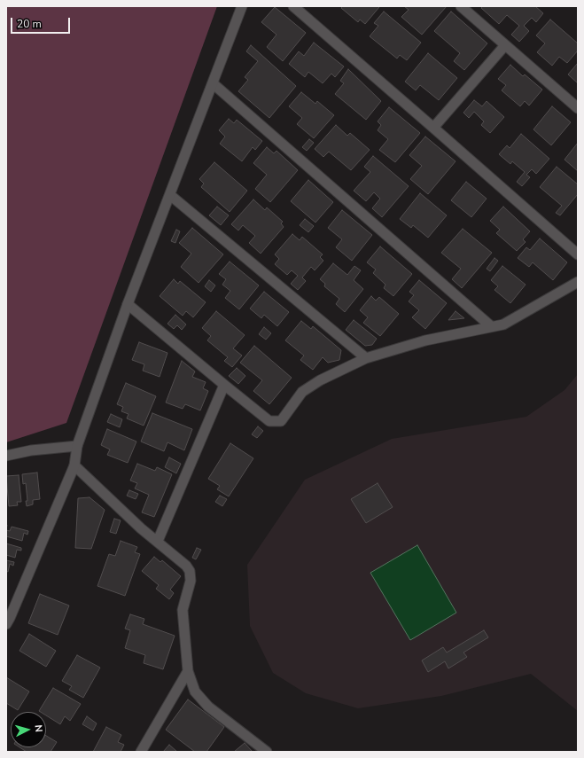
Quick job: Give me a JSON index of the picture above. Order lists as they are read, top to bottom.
{
  "scale_bar": "20 m",
  "north": "right"
}
